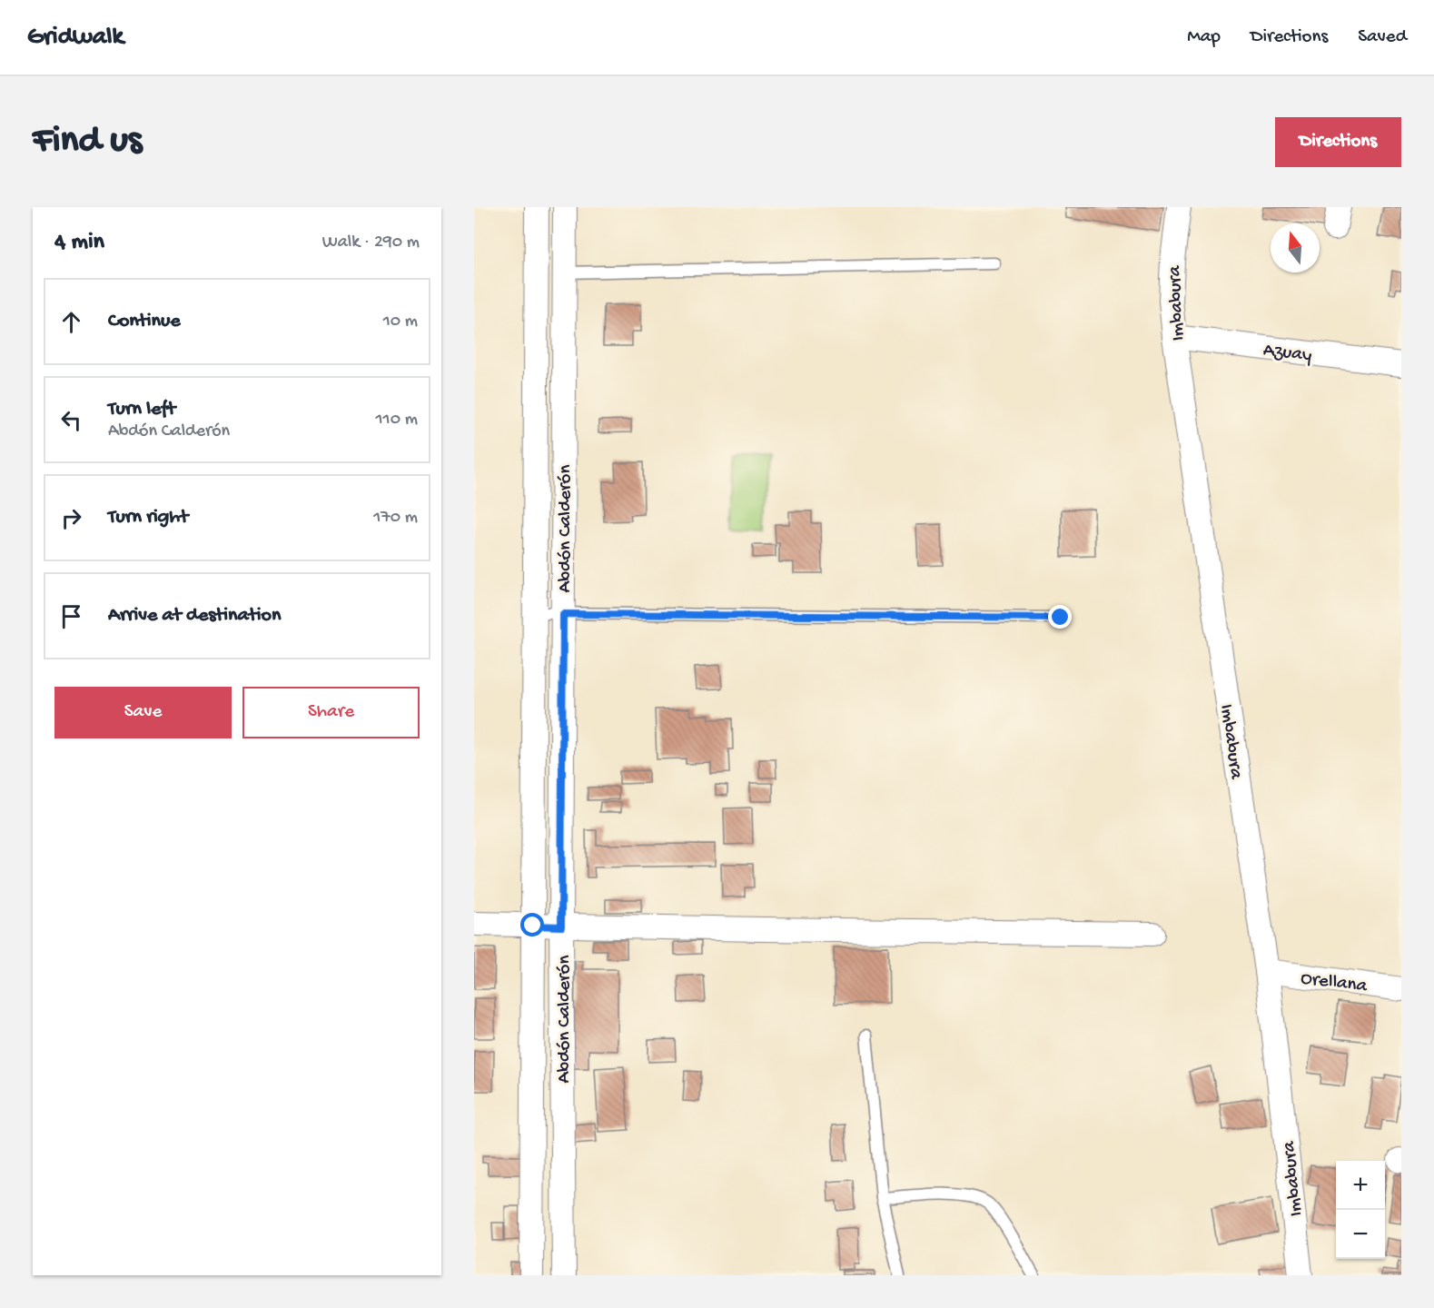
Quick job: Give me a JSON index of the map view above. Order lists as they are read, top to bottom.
{
  "streets": {
    "street": [
      "Imbabura",
      "Azuay",
      "Abdón Calderón",
      "Orellana"
    ]
  },
  "crossings": [
    ["Imbabura", "Azuay"],
    ["Imbabura", "Orellana"]
  ],
  "north": "top",
  "page": {
    "header": "Gridwalk",
    "nav": ["Map", "Directions", "Saved"],
    "buttons": [
      "Directions",
      ["Save", "Share"]
    ],
    "title": "Find us",
    "heading": ["4 min", "Walk · 290 m"],
    "list": [
      ["Continue", "10 m"],
      ["Turn left", "Abdón Calderón", "110 m"],
      ["Turn right", "170 m"],
      "Arrive at destination"
    ],
    "map_buttons": ["+", "−"]
  }
}
